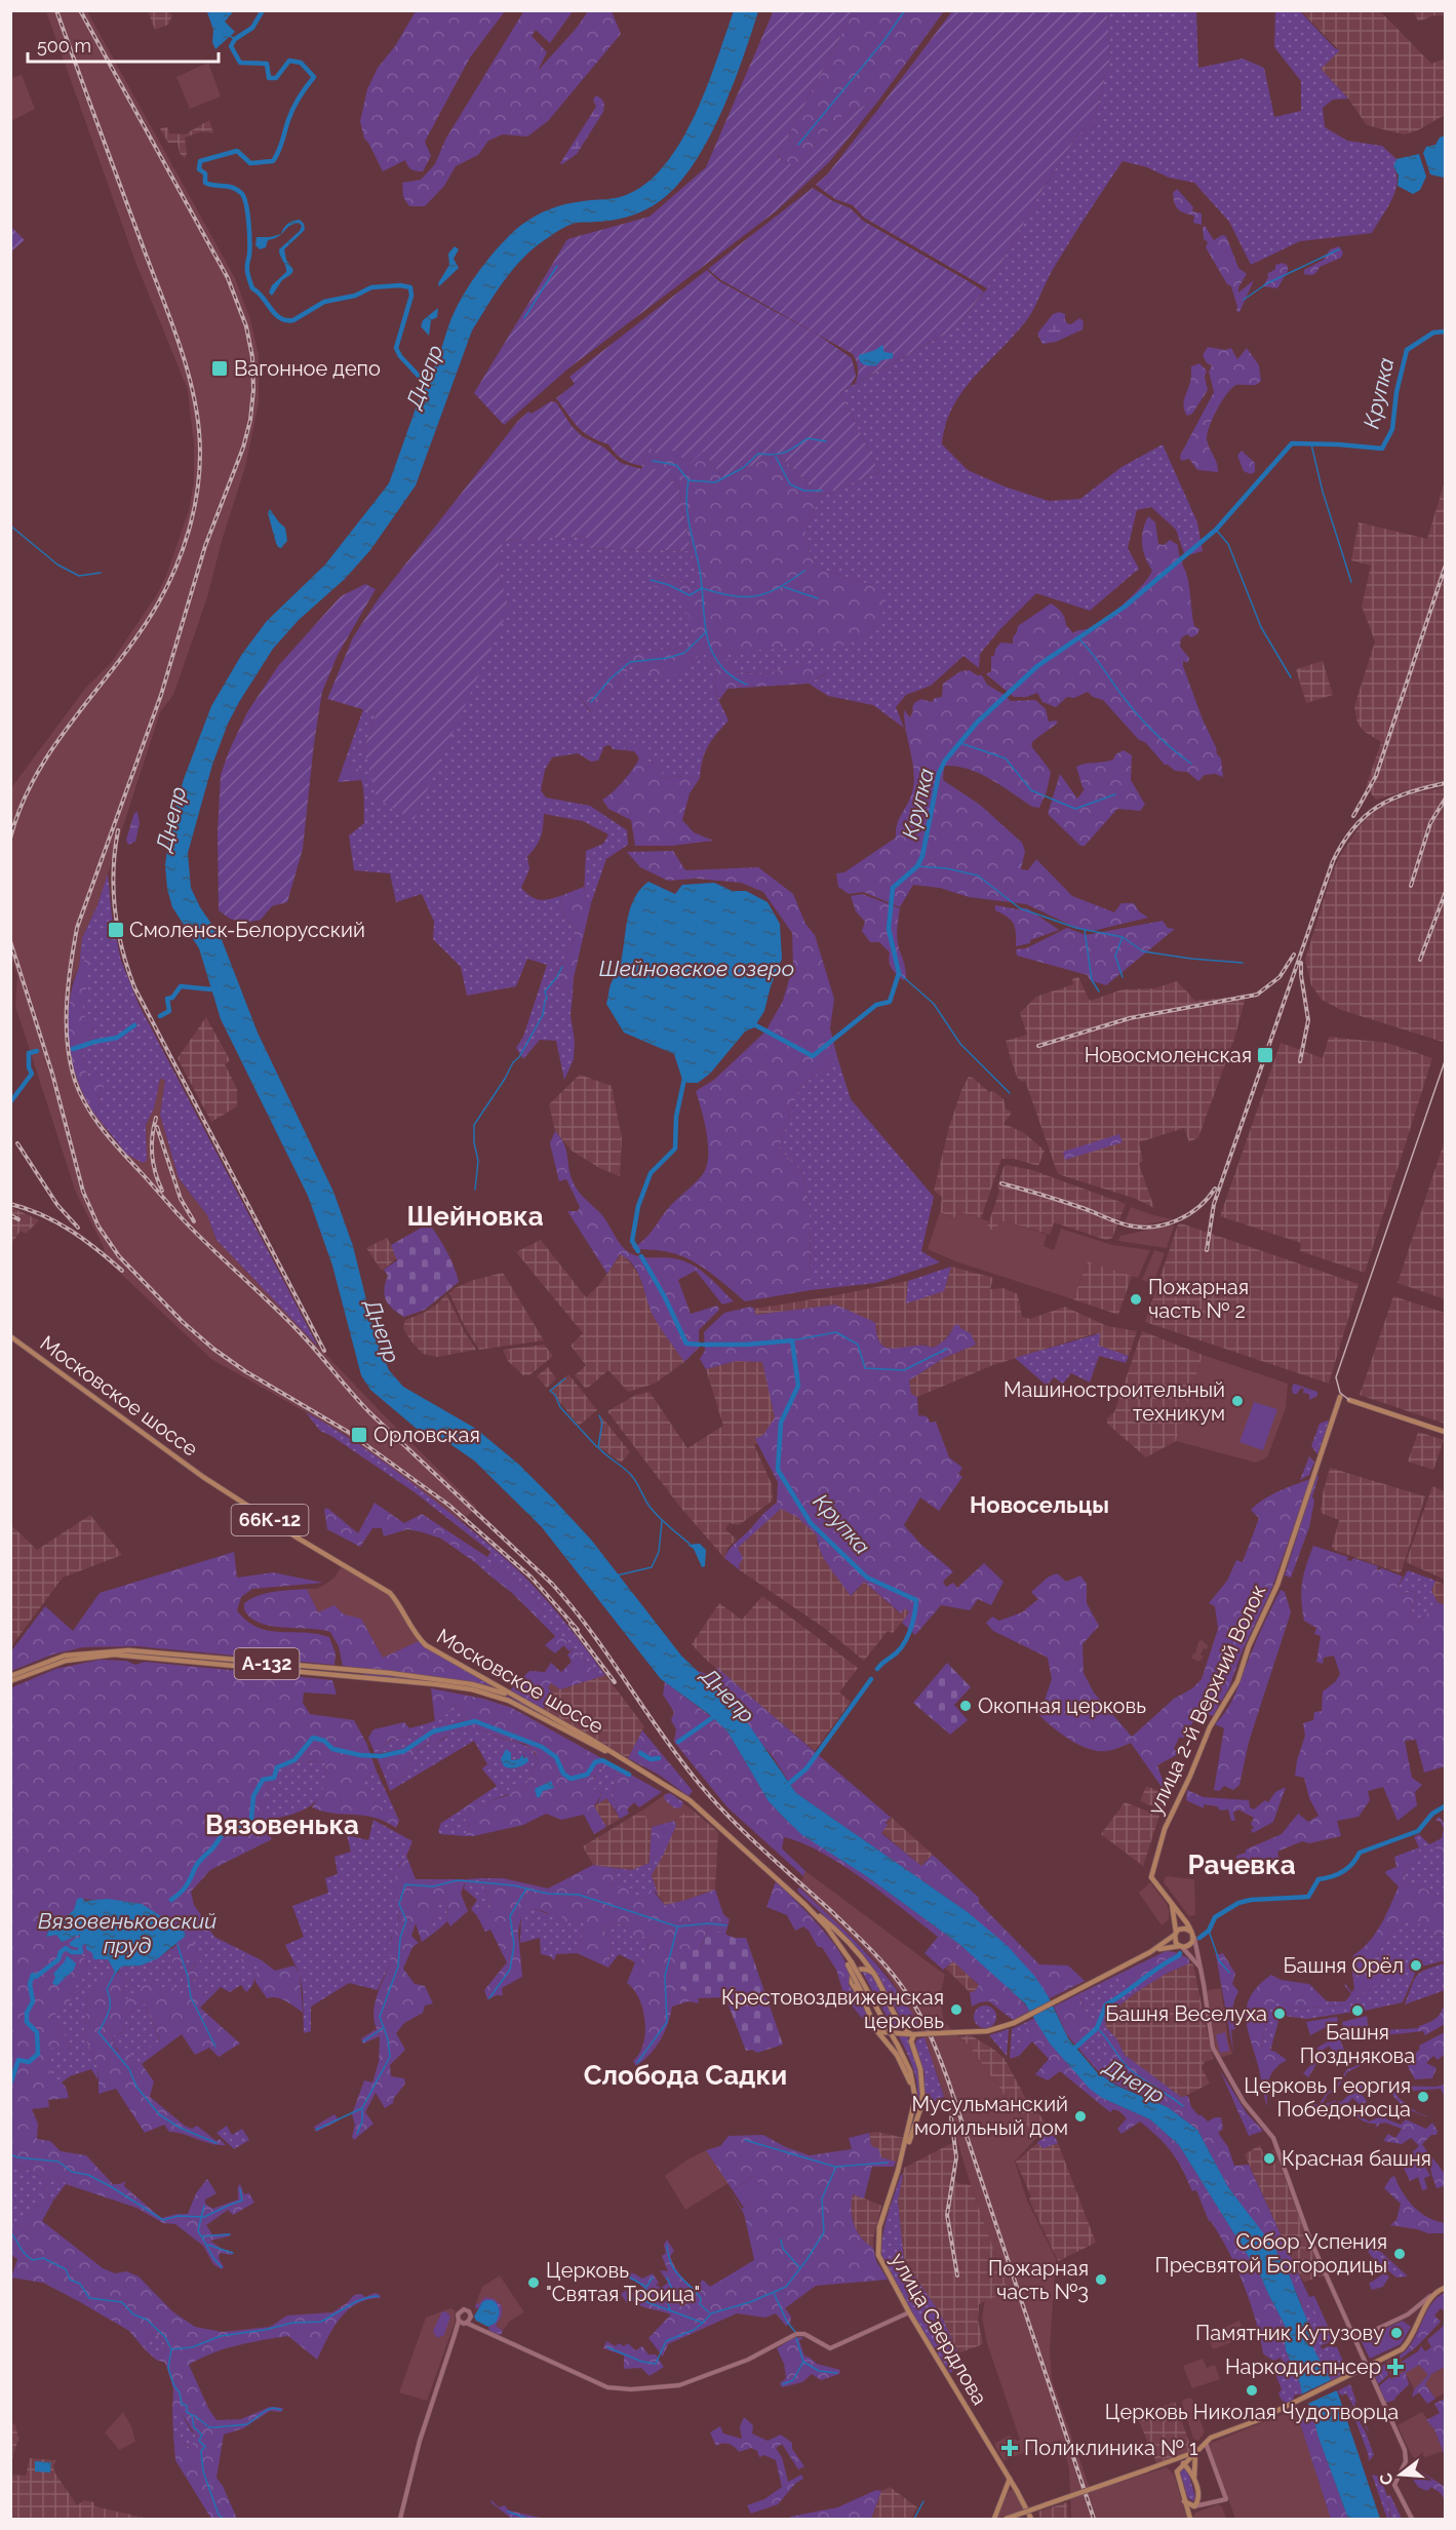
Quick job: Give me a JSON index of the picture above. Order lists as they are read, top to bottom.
{
  "streets": {
    "main road": [
      "Московское шоссе",
      "66К-12",
      "А-132",
      "улица 2-й Верхний Волок",
      "улица Свердлова"
    ]
  },
  "crossings": [
    ["Московское шоссе", "А-132"],
    ["Московское шоссе", "улица Свердлова"]
  ],
  "districts": [
    "Шейновка",
    "Новосельцы",
    "Вязовенька",
    "Рачевка",
    "Слобода Садки"
  ],
  "water": [
    "Днепр",
    "Крупка",
    "Шейновское озеро",
    "Вязовеньковский пруд"
  ],
  "places": {
    "transit": [
      "Вагонное депо",
      "Смоленск-Белорусский",
      "Новосмоленская",
      "Орловская"
    ],
    "other": [
      "Пожарная часть № 2",
      "Машиностроительный техникум",
      "Окопная церковь",
      "Башня Орёл",
      "Крестовоздвиженская церковь",
      "Башня Позднякова",
      "Башня Веселуха",
      "Церковь Георгия Победоносца",
      "Мусульманский молильный дом",
      "Красная башня",
      "Собор Успения Пресвятой Богородицы",
      "Пожарная часть №3",
      "Церковь \"Святая Троица\"",
      "Памятник Кутузову",
      "Церковь Николая Чудотворца"
    ],
    "health": ["Наркодиспнсер", "Поликлиника № 1"]
  },
  "scale_bar": "500 m",
  "north": "left"
}
